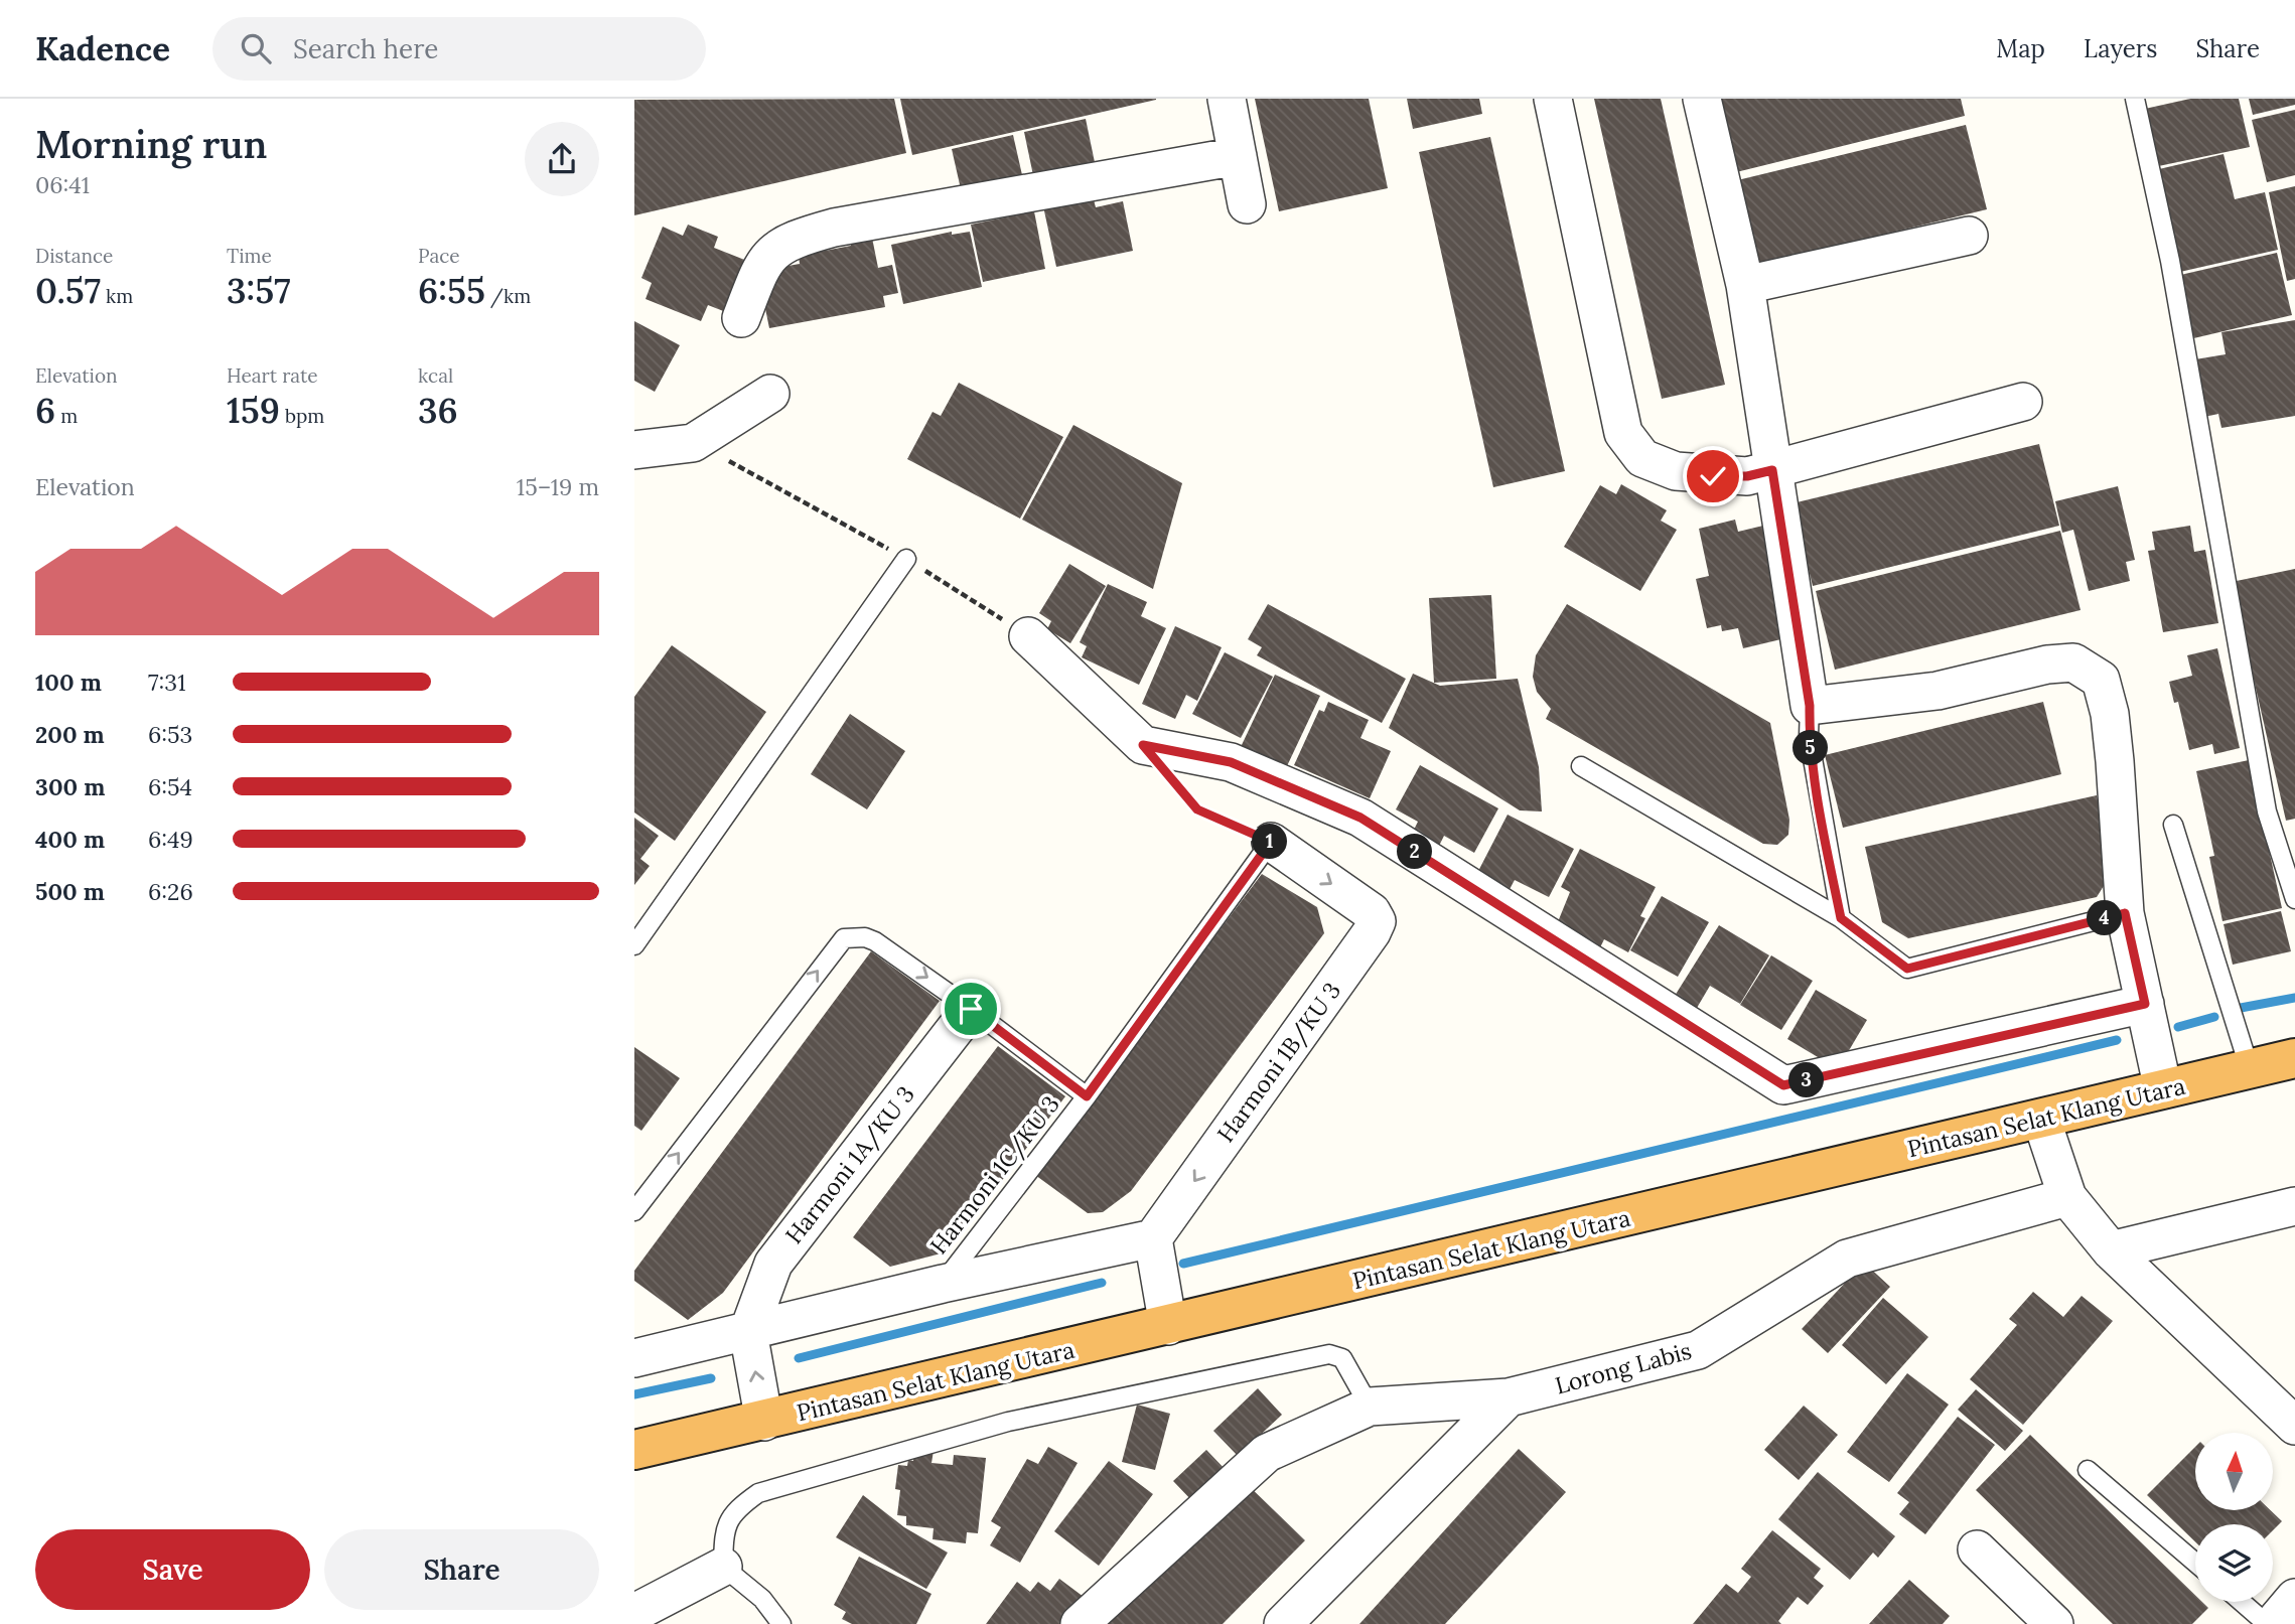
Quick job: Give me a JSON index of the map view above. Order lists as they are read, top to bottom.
{
  "streets": {
    "highway": ["Pintasan Selat Klang Utara"],
    "street": ["Harmoni 1B/KU 3", "Harmoni 1A/KU 3", "Lorong Labis"],
    "lane": ["Harmoni 1C/KU 3"]
  },
  "crossings": [
    ["Harmoni 1B/KU 3", "Harmoni 1C/KU 3"]
  ],
  "north": "top",
  "page": {
    "header": "Kadence",
    "search": "Search here",
    "nav": ["Map", "Layers", "Share"],
    "heading": ["Morning run", "06:41"],
    "stats": [
      ["Distance", "0.57 km"],
      ["Time", "3:57"],
      ["Pace", "6:55 /km"],
      ["Elevation", "6 m"],
      ["Heart rate", "159 bpm"],
      ["kcal", "36"]
    ],
    "chart": ["Elevation", "15–19 m"],
    "list": [
      {
        "name": "100 m",
        "note": "7:31"
      },
      {
        "name": "200 m",
        "note": "6:53"
      },
      {
        "name": "300 m",
        "note": "6:54"
      },
      {
        "name": "400 m",
        "note": "6:49"
      },
      {
        "name": "500 m",
        "note": "6:26"
      }
    ],
    "pins": [
      "5",
      "1",
      "2",
      "4",
      "3"
    ],
    "buttons": ["Save", "Share"]
  }
}
